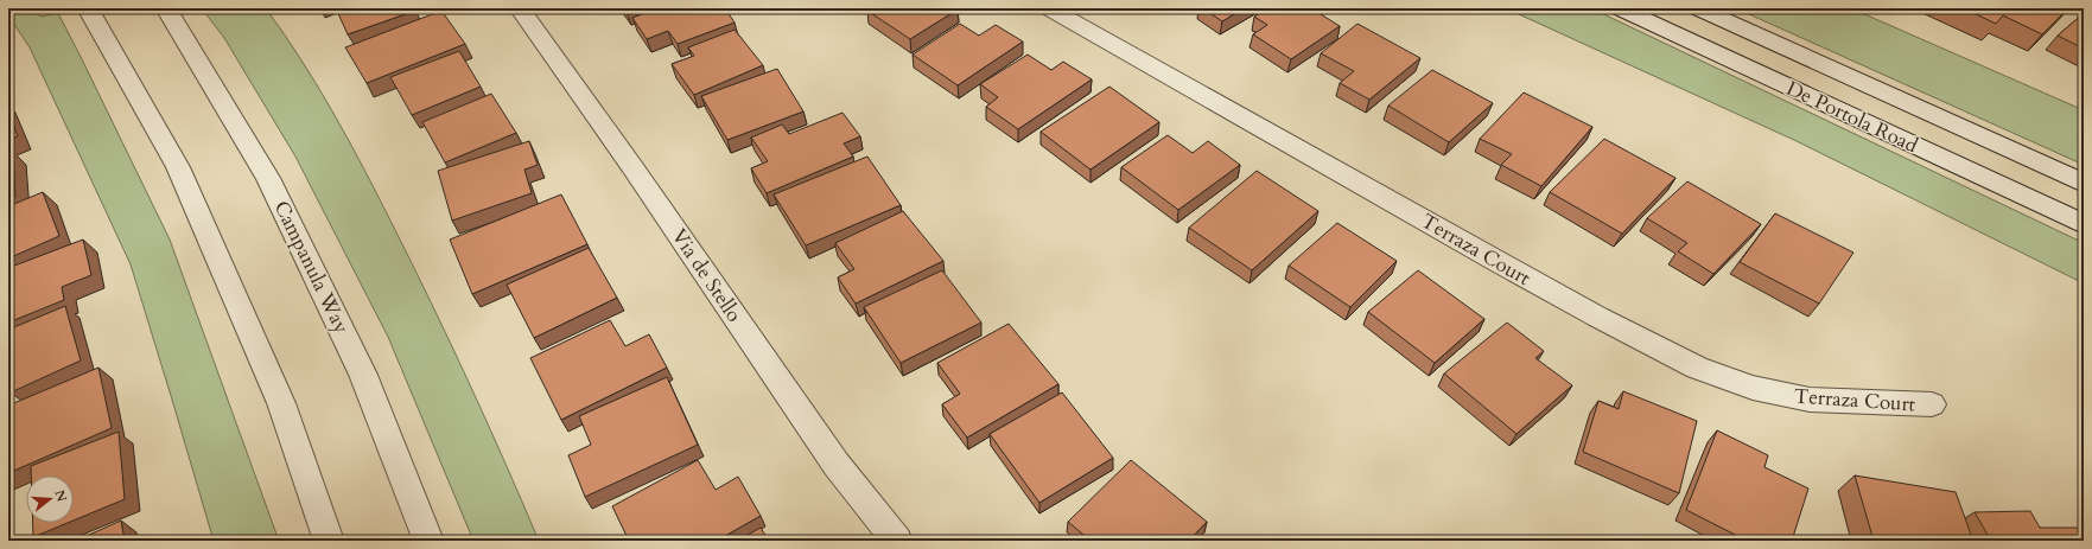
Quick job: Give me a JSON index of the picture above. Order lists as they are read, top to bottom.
{
  "streets": {
    "street": [
      "De Portola Road",
      "Terraza Court",
      "Campanula Way",
      "Via de Stello"
    ]
  },
  "north": "right"
}
